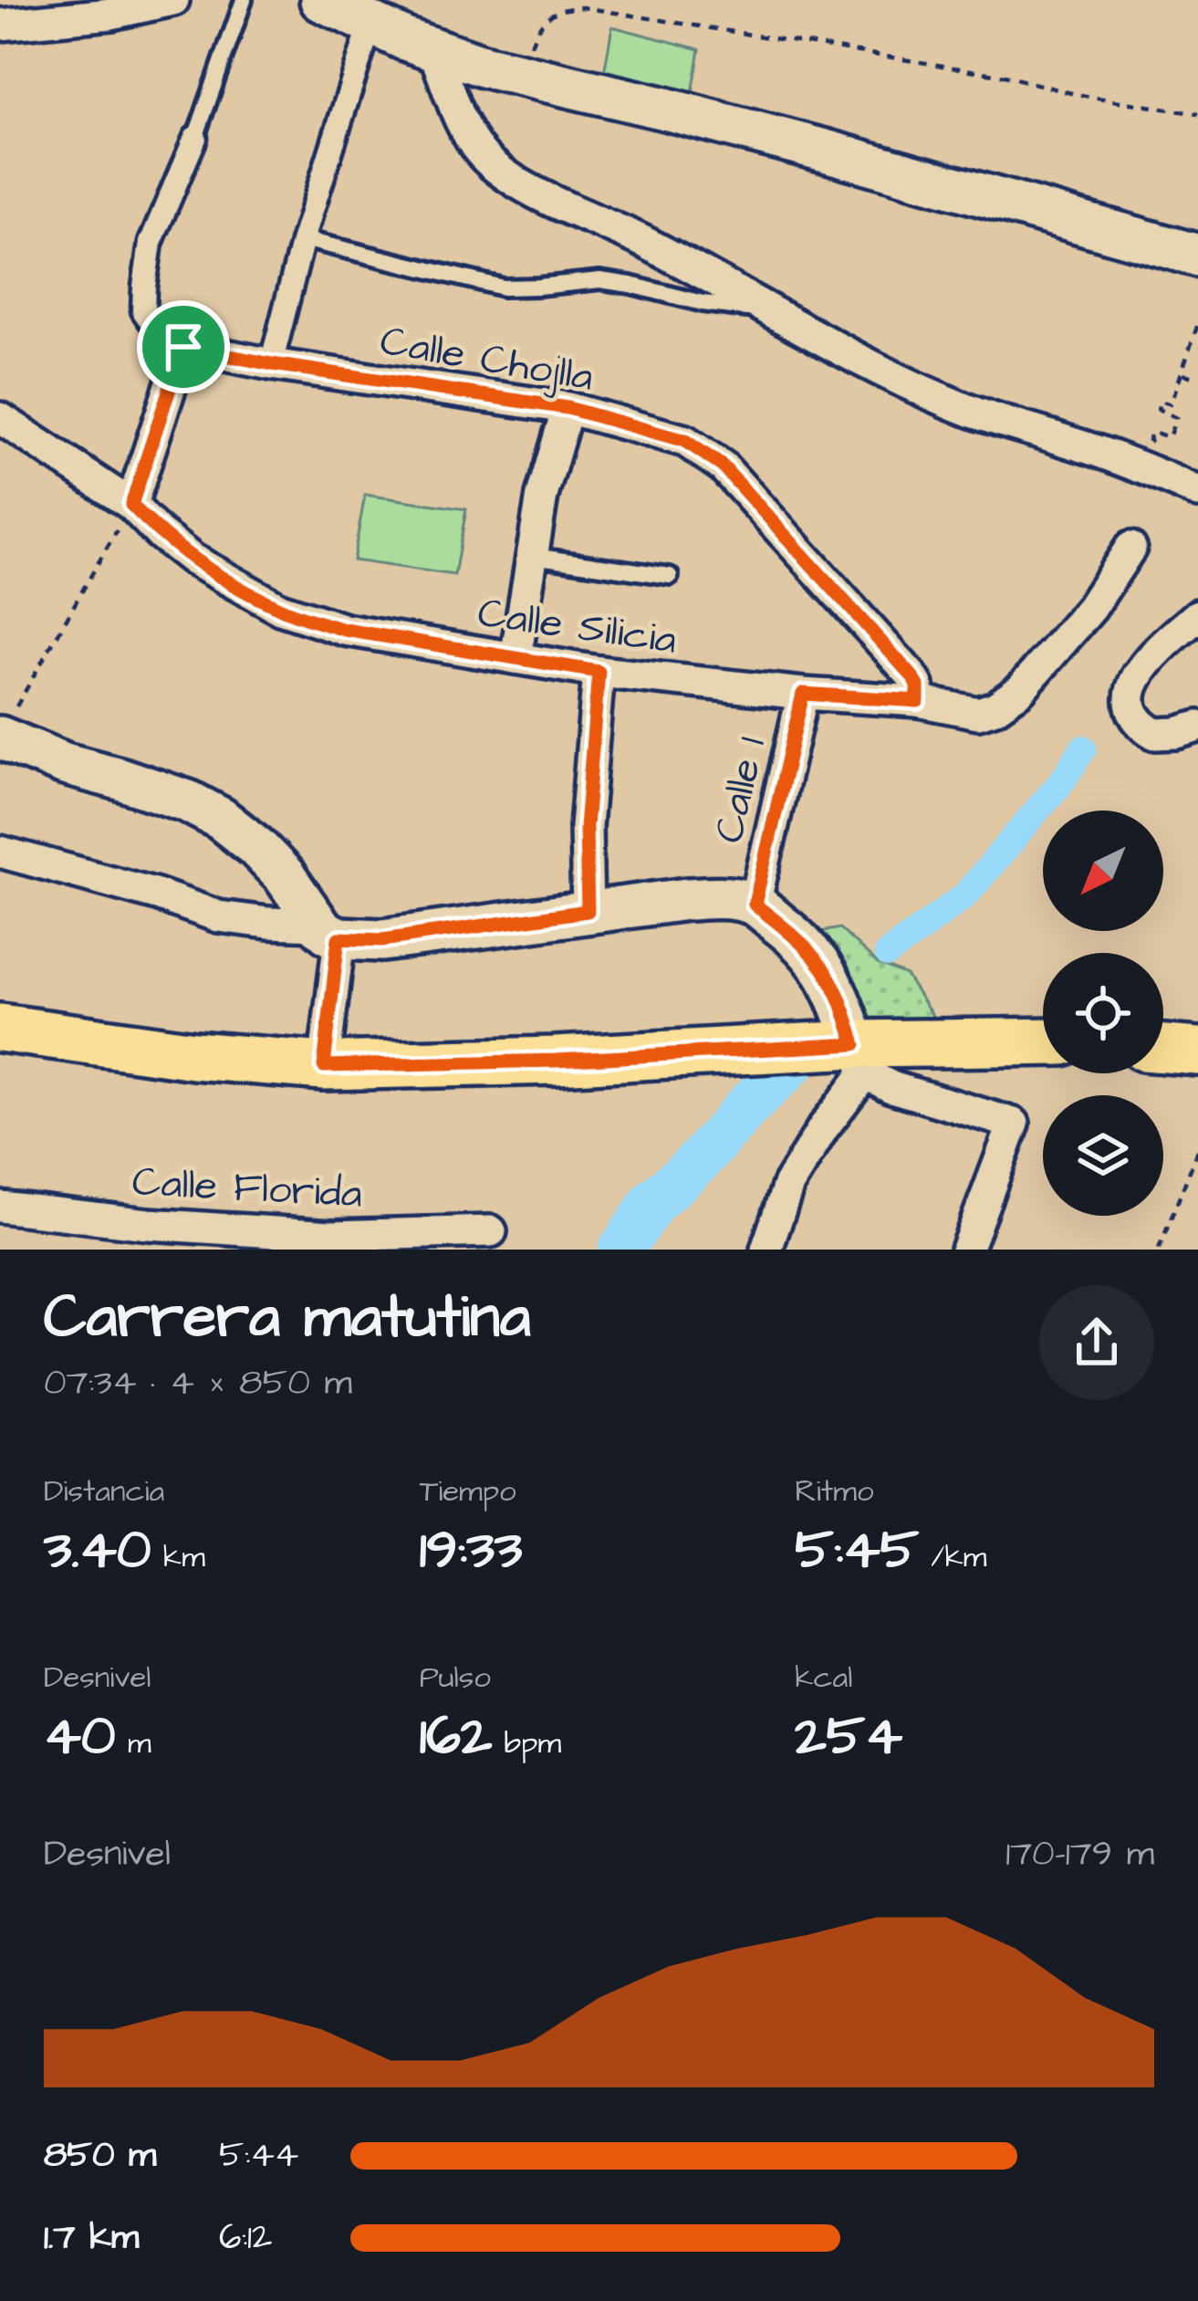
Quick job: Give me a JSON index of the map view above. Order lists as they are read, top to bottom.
{
  "streets": {
    "street": [
      "Calle Chojlla",
      "Calle Silicia",
      "Calle 1",
      "Calle Florida"
    ]
  },
  "crossings": [
    ["Calle Chojlla", "Calle Silicia"],
    ["Calle Silicia", "Calle 1"]
  ],
  "north": "bottom left",
  "page": {
    "heading": ["Carrera matutina", "07:34 · 4 × 850 m"],
    "stats": [
      ["Distancia", "3.40 km"],
      ["Tiempo", "19:33"],
      ["Ritmo", "5:45 /km"],
      ["Desnivel", "40 m"],
      ["Pulso", "162 bpm"],
      ["kcal", "254"]
    ],
    "chart": ["Desnivel", "170–179 m"],
    "list": [
      {
        "name": "850 m",
        "note": "5:44"
      },
      {
        "name": "1.7 km",
        "note": "6:12"
      }
    ]
  }
}
